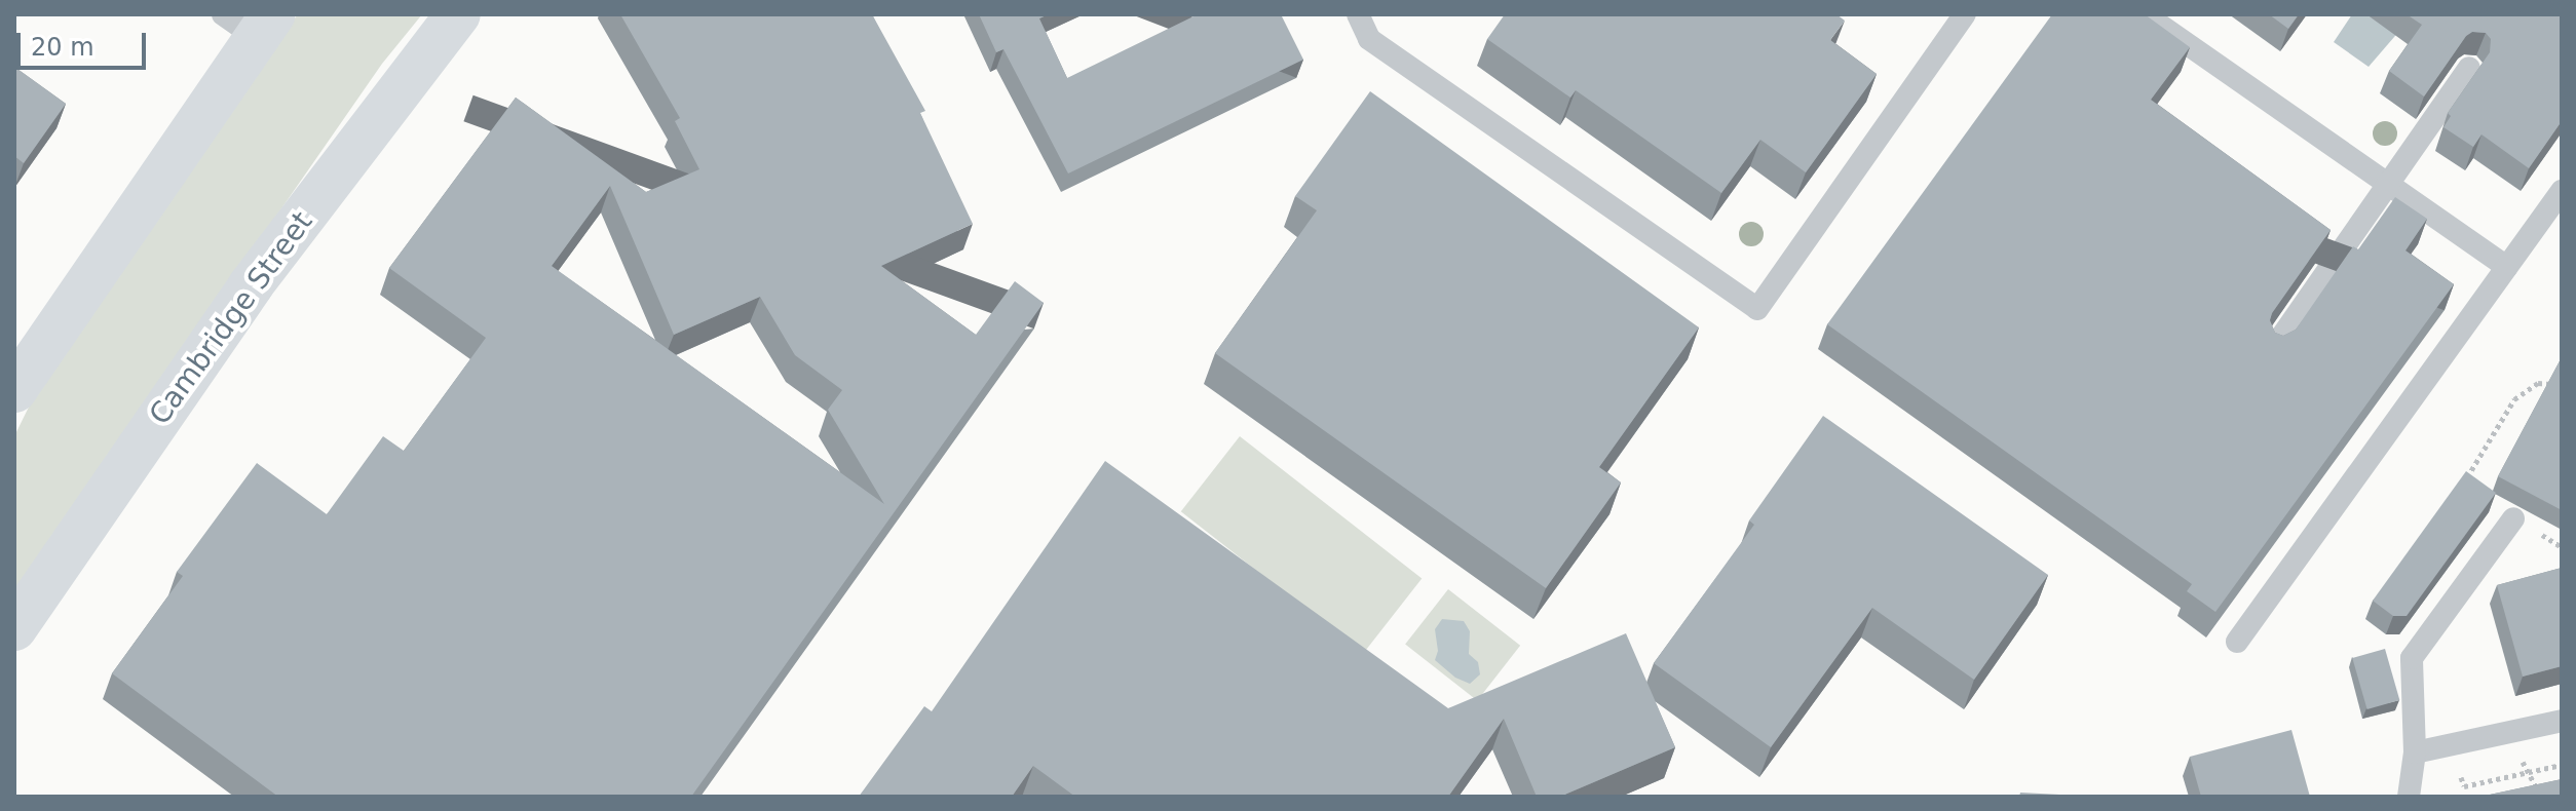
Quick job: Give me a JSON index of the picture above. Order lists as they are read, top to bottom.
{
  "streets": {
    "street": ["Cambridge Street"]
  },
  "scale_bar": "20 m"
}
